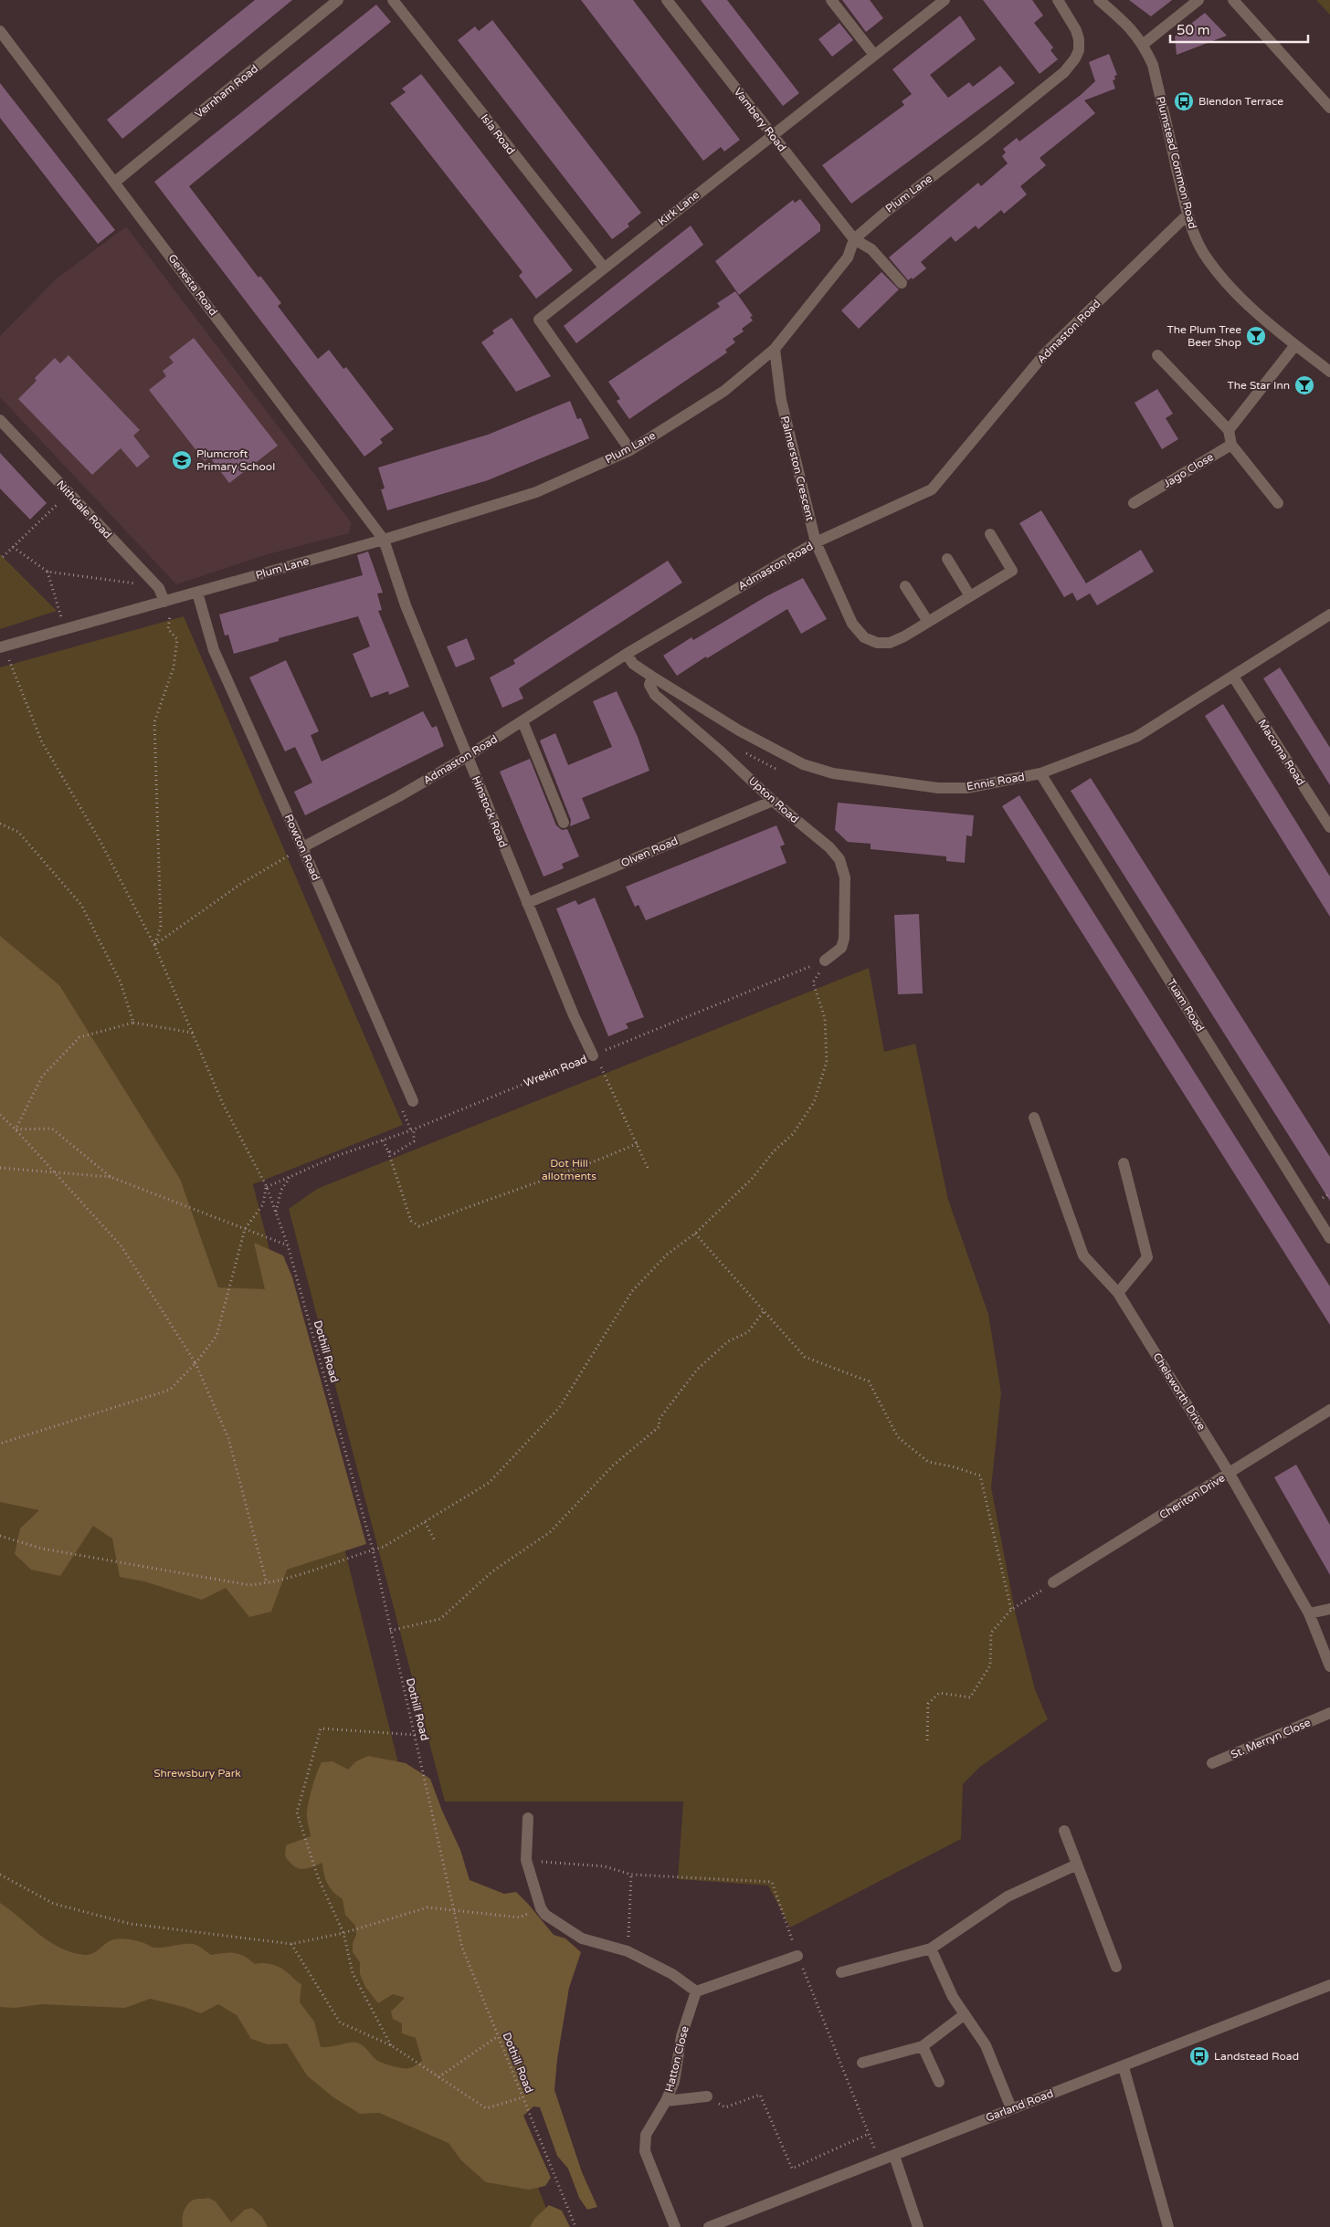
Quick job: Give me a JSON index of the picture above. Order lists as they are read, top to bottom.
{
  "streets": {
    "street": [
      "Vernham Road",
      "Vambery Road",
      "Isla Road",
      "Plumstead Common Road",
      "Plum Lane",
      "Kirk Lane",
      "Genesta Road",
      "Admaston Road",
      "Palmerston Crescent",
      "Jago Close",
      "Nithdale Road",
      "Macoma Road",
      "Ennis Road",
      "Upton Road",
      "Hinstock Road",
      "Rowton Road",
      "Olven Road",
      "Tuam Road",
      "Chelsworth Drive",
      "Cheriton Drive",
      "St. Merryn Close",
      "Hatton Close",
      "Garland Road"
    ],
    "path": ["Wrekin Road", "Dothill Road"]
  },
  "crossings": [
    ["Vernham Road", "Genesta Road"],
    ["Vambery Road", "Plum Lane"],
    ["Vambery Road", "Kirk Lane"],
    ["Isla Road", "Kirk Lane"],
    ["Plumstead Common Road", "Admaston Road"],
    ["Plum Lane", "Kirk Lane"],
    ["Plum Lane", "Genesta Road"],
    ["Plum Lane", "Palmerston Crescent"],
    ["Plum Lane", "Nithdale Road"],
    ["Plum Lane", "Hinstock Road"],
    ["Plum Lane", "Rowton Road"],
    ["Plum Lane", "Dothill Road"],
    ["Genesta Road", "Hinstock Road"],
    ["Admaston Road", "Palmerston Crescent"],
    ["Admaston Road", "Ennis Road"],
    ["Admaston Road", "Hinstock Road"],
    ["Admaston Road", "Rowton Road"],
    ["Macoma Road", "Ennis Road"],
    ["Ennis Road", "Upton Road"],
    ["Ennis Road", "Tuam Road"],
    ["Upton Road", "Olven Road"],
    ["Upton Road", "Wrekin Road"],
    ["Hinstock Road", "Olven Road"],
    ["Hinstock Road", "Wrekin Road"],
    ["Wrekin Road", "Dothill Road"],
    ["Chelsworth Drive", "Cheriton Drive"]
  ],
  "parks": ["Dot Hill allotments", "Shrewsbury Park"],
  "places": {
    "bus stop": ["Blendon Terrace", "Landstead Road"],
    "bar": ["The Plum Tree Beer Shop", "The Star Inn"],
    "school or university": ["Plumcroft Primary School"]
  },
  "scale_bar": "50 m"
}
